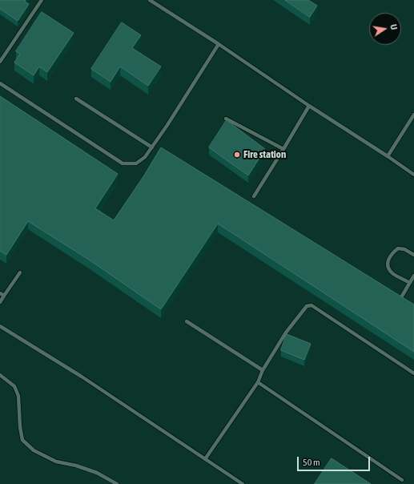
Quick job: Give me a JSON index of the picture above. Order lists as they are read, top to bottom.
{
  "places": ["Fire station"],
  "scale_bar": "50 m",
  "north": "right"
}
